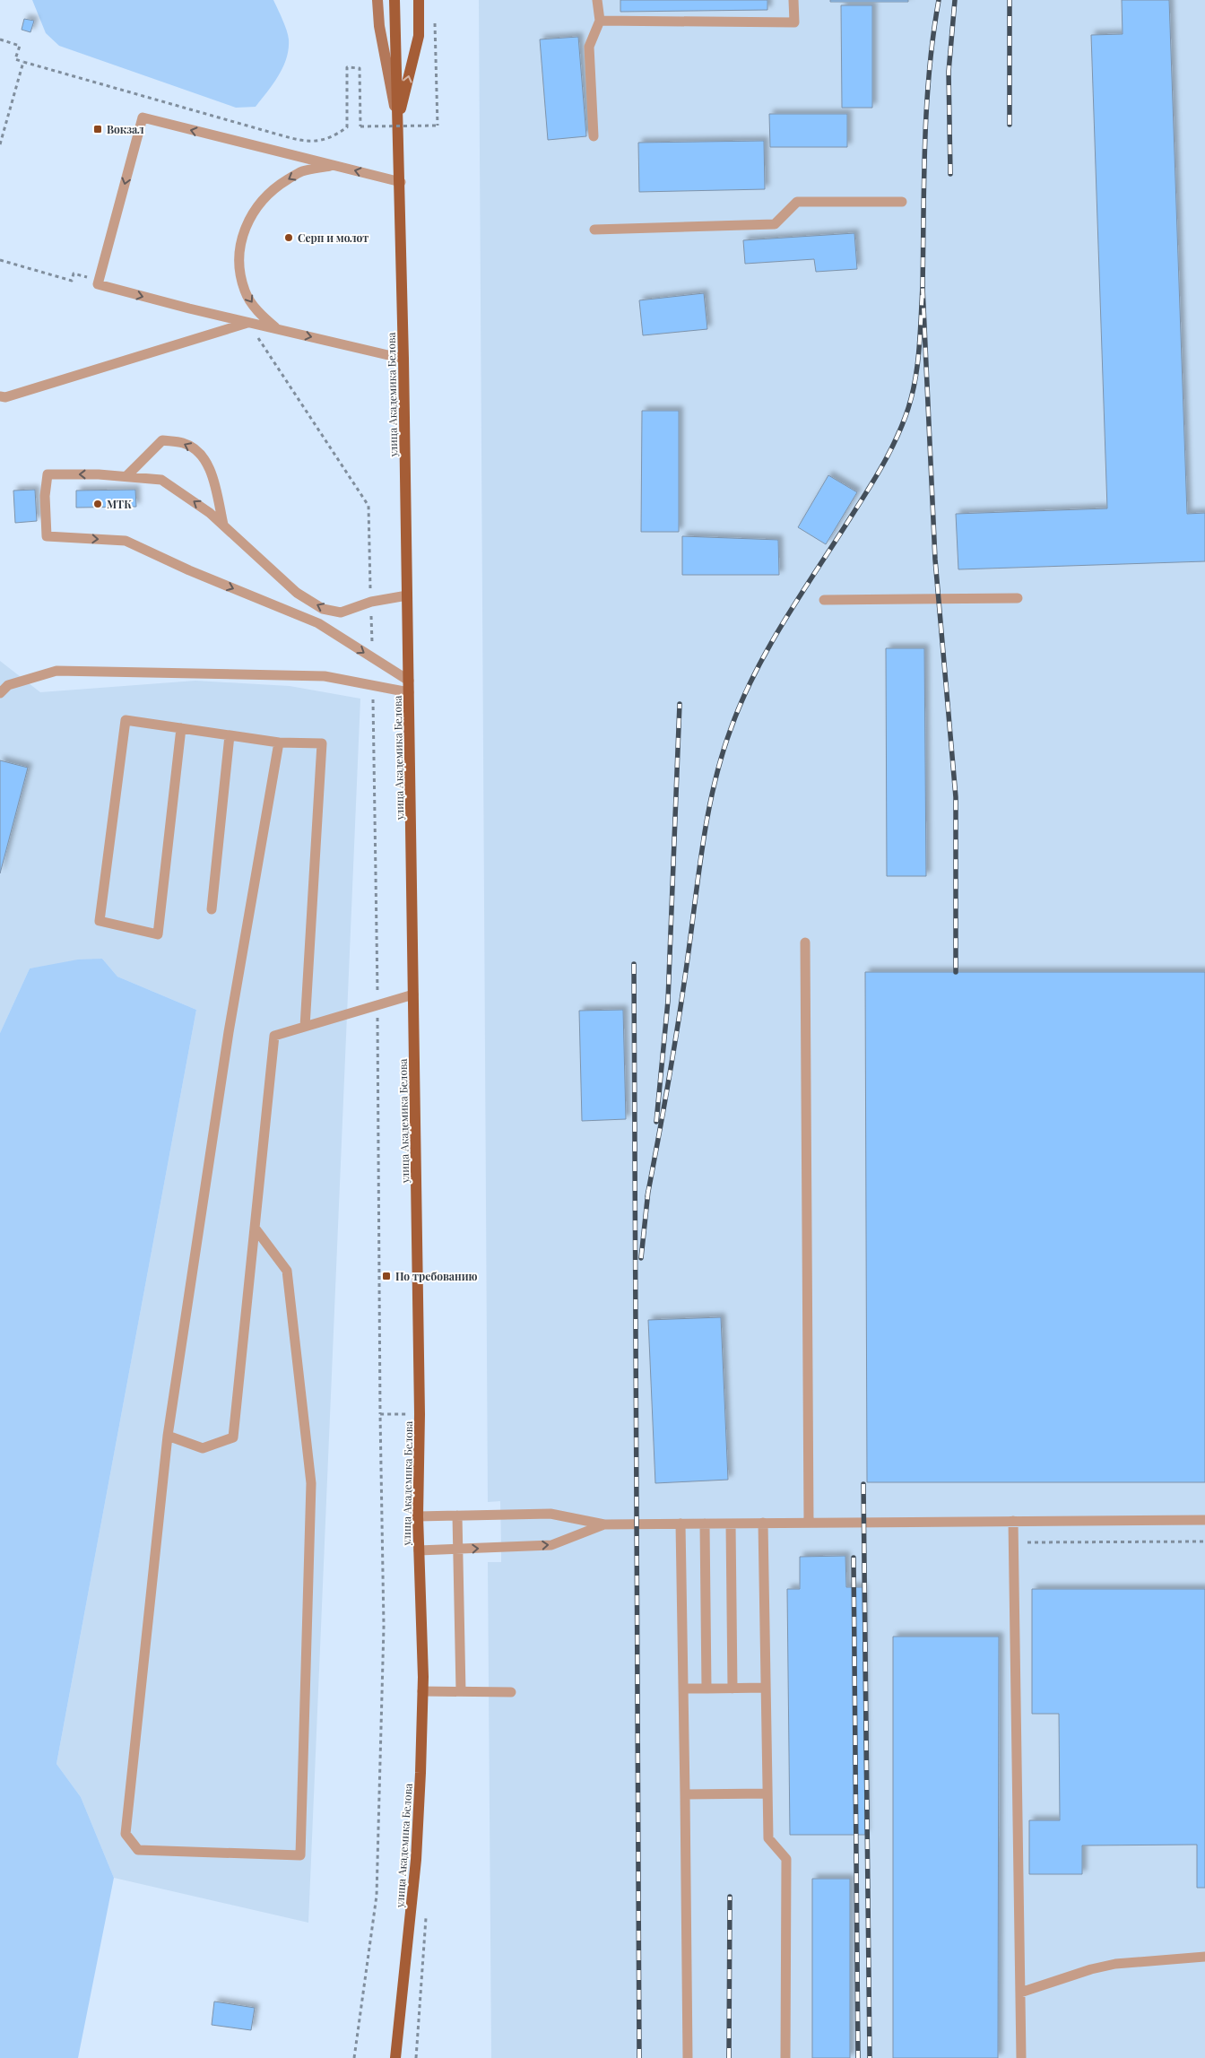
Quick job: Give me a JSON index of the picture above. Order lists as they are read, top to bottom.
{
  "streets": {
    "main road": ["улица Академика Белова"]
  },
  "places": {
    "transit": ["Вокзал", "По требованию"],
    "other": ["Серп и молот", "МТК"]
  }
}
